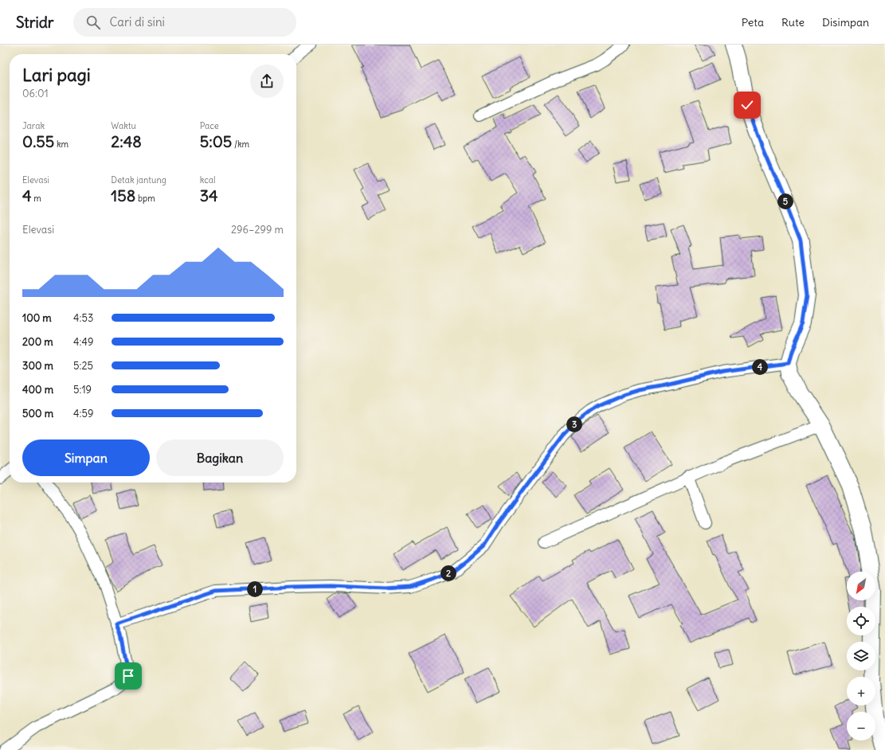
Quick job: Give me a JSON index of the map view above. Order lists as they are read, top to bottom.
{
  "north": "bottom left",
  "page": {
    "header": "Stridr",
    "search": "Cari di sini",
    "nav": ["Peta", "Rute", "Disimpan"],
    "heading": ["Lari pagi", "06:01"],
    "stats": [
      ["Jarak", "0.55 km"],
      ["Waktu", "2:48"],
      ["Pace", "5:05 /km"],
      ["Elevasi", "4 m"],
      ["Detak jantung", "158 bpm"],
      ["kcal", "34"]
    ],
    "pins": [
      "5",
      "4",
      "3",
      "2",
      "1"
    ],
    "chart": ["Elevasi", "296–299 m"],
    "list": [
      {
        "name": "100 m",
        "note": "4:53"
      },
      {
        "name": "200 m",
        "note": "4:49"
      },
      {
        "name": "300 m",
        "note": "5:25"
      },
      {
        "name": "400 m",
        "note": "5:19"
      },
      {
        "name": "500 m",
        "note": "4:59"
      }
    ],
    "buttons": ["Simpan", "Bagikan"],
    "map_buttons": ["+", "−"]
  }
}
